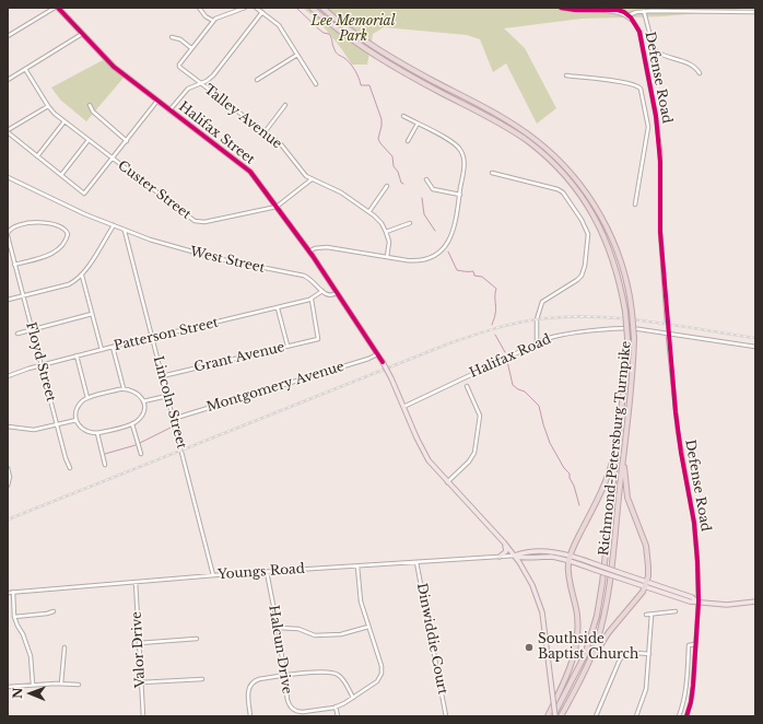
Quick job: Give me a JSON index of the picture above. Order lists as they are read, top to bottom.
{
  "streets": {
    "highway": ["Richmond-Petersburg Turnpike"],
    "main road": ["Halifax Street"],
    "street": [
      "Defense Road",
      "Talley Avenue",
      "Custer Street",
      "West Street",
      "Patterson Street",
      "Halifax Road",
      "Grant Avenue",
      "Floyd Street",
      "Montgomery Avenue",
      "Lincoln Street",
      "Youngs Road",
      "Dinwiddie Court",
      "Valor Drive",
      "Halcun Drive"
    ]
  },
  "crossings": [
    ["Talley Avenue", "Custer Street"],
    ["Halifax Street", "Custer Street"],
    ["Halifax Street", "Halifax Road"],
    ["Halifax Street", "Montgomery Avenue"],
    ["Halifax Street", "Richmond-Petersburg Turnpike"],
    ["Halifax Street", "Youngs Road"],
    ["West Street", "Patterson Street"],
    ["West Street", "Lincoln Street"],
    ["Patterson Street", "Grant Avenue"],
    ["Patterson Street", "Floyd Street"],
    ["Patterson Street", "Lincoln Street"],
    ["Grant Avenue", "Lincoln Street"],
    ["Montgomery Avenue", "Lincoln Street"],
    ["Lincoln Street", "Youngs Road"],
    ["Youngs Road", "Dinwiddie Court"],
    ["Youngs Road", "Valor Drive"],
    ["Youngs Road", "Halcun Drive"]
  ],
  "parks": ["Lee Memorial Park"],
  "places": ["Southside Baptist Church"],
  "north": "left"
}
